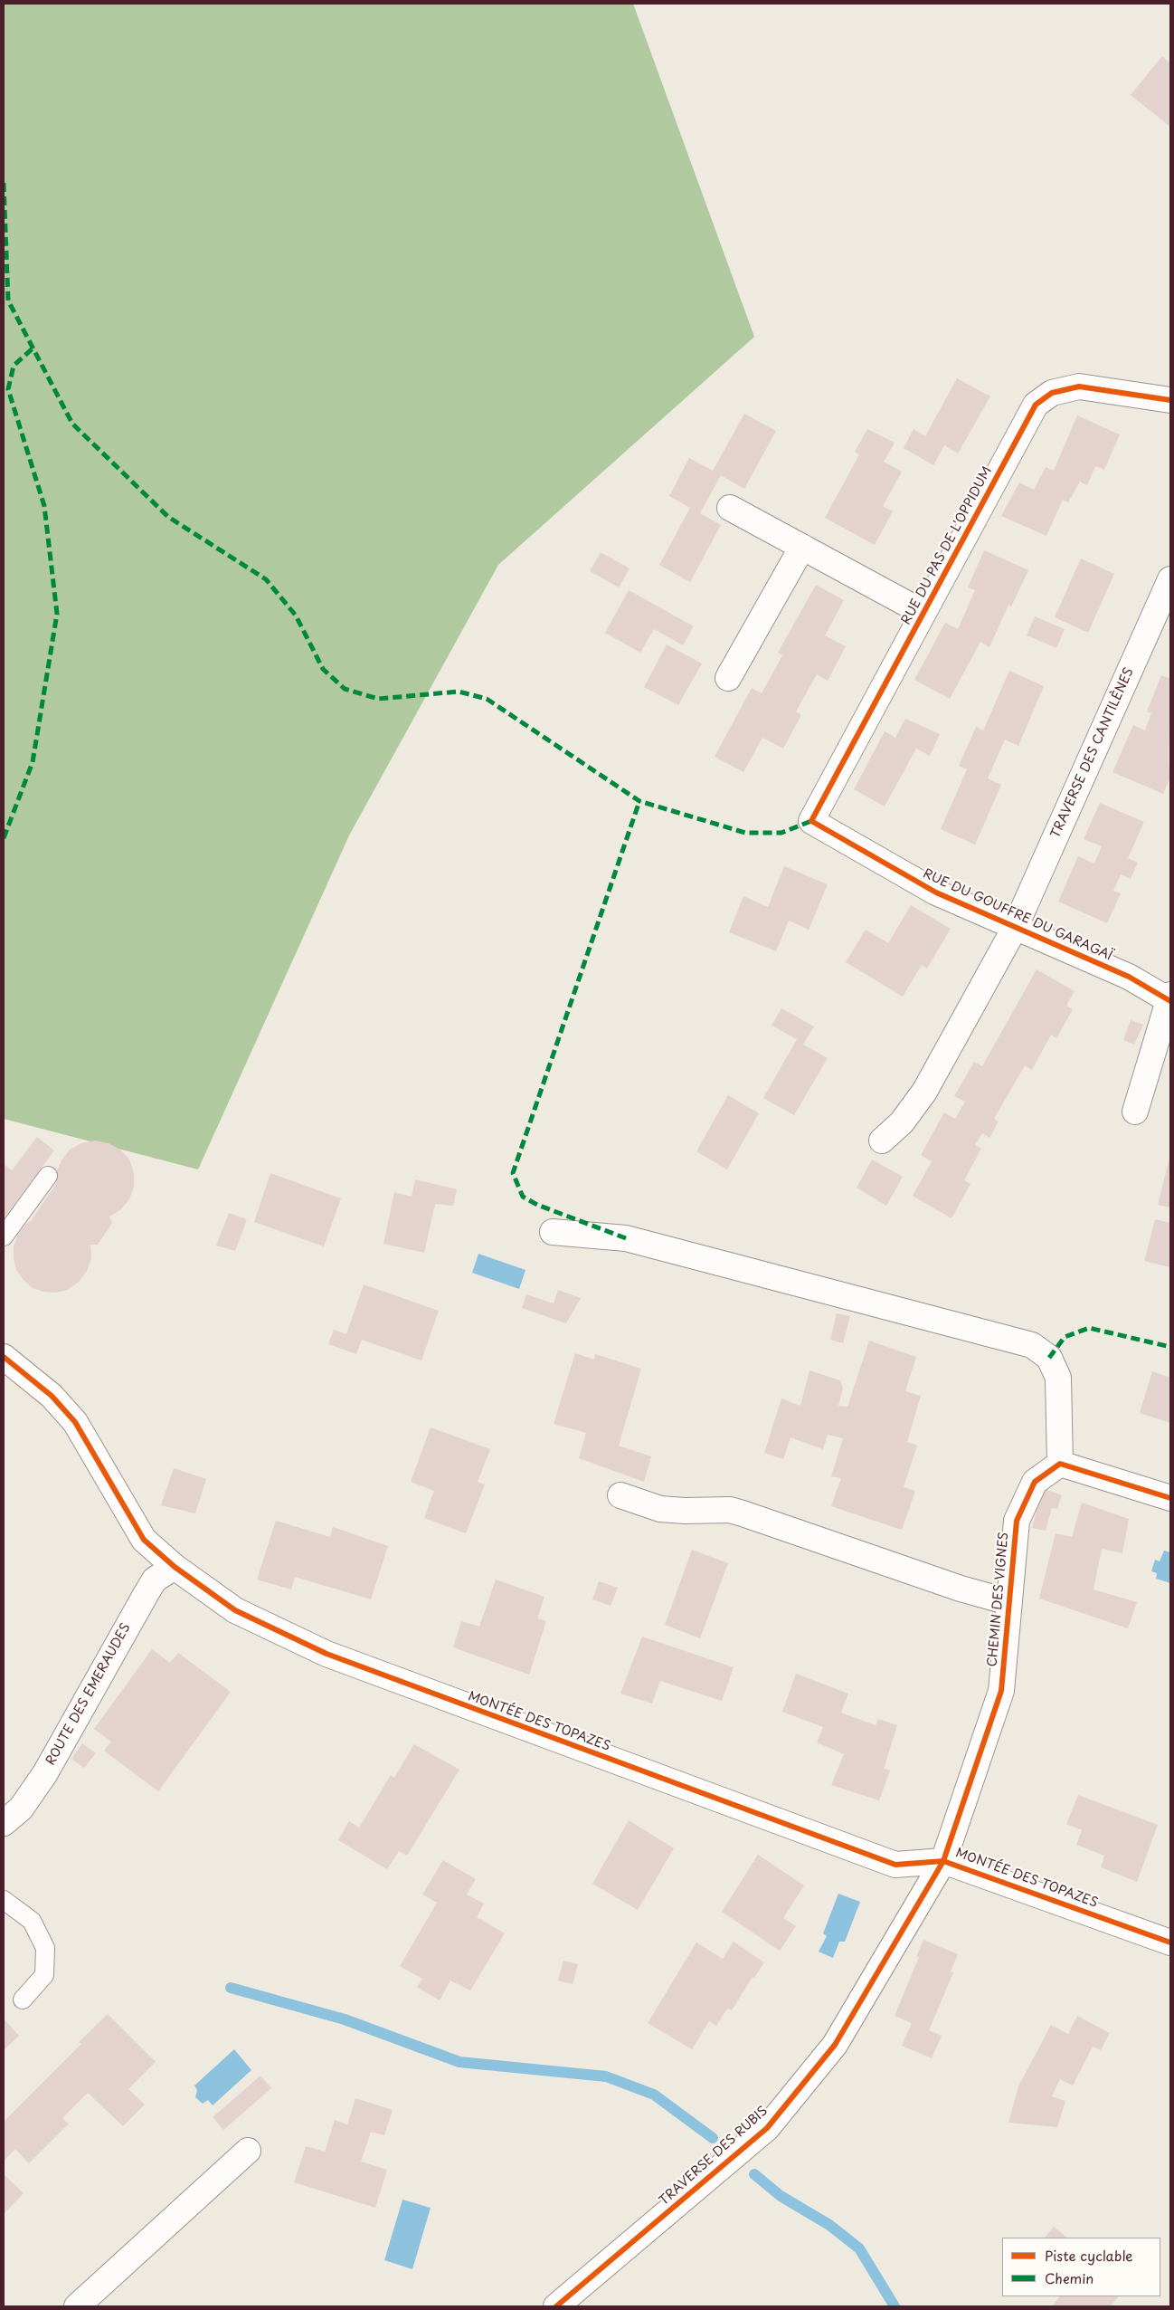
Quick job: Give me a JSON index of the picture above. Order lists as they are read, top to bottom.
{
  "streets": {
    "street": [
      "RUE DU PAS DE L'OPPIDUM",
      "TRAVERSE DES CANTILÈNES",
      "RUE DU GOUFFRE DU GARAGAÏ",
      "CHEMIN DES VIGNES",
      "ROUTE DES EMERAUDES",
      "MONTÉE DES TOPAZES",
      "TRAVERSE DES RUBIS"
    ]
  },
  "crossings": [
    ["RUE DU PAS DE L'OPPIDUM", "RUE DU GOUFFRE DU GARAGAÏ"],
    ["TRAVERSE DES CANTILÈNES", "RUE DU GOUFFRE DU GARAGAÏ"],
    ["CHEMIN DES VIGNES", "MONTÉE DES TOPAZES"],
    ["CHEMIN DES VIGNES", "TRAVERSE DES RUBIS"],
    ["ROUTE DES EMERAUDES", "MONTÉE DES TOPAZES"],
    ["MONTÉE DES TOPAZES", "TRAVERSE DES RUBIS"]
  ],
  "legend": ["Piste cyclable", "Chemin"]
}
